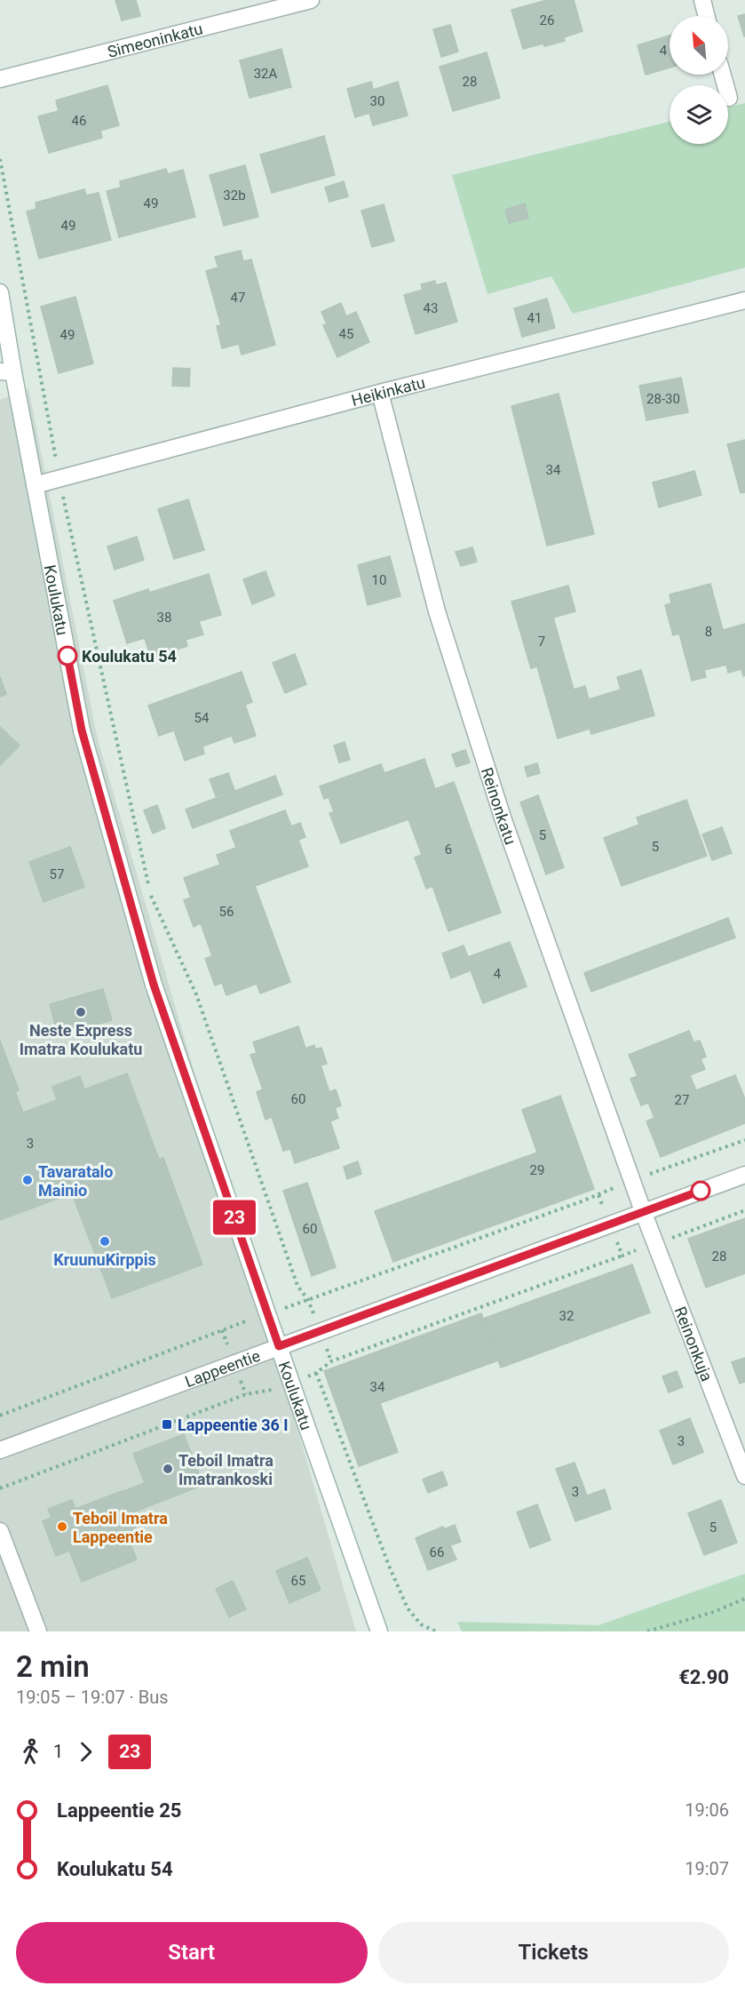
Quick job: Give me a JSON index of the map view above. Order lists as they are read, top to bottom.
{
  "streets": {
    "street": [
      "Simeoninkatu",
      "Heikinkatu",
      "Koulukatu",
      "Reinonkatu",
      "Reinonkuja",
      "Lappeentie"
    ]
  },
  "crossings": [
    ["Heikinkatu", "Koulukatu"],
    ["Heikinkatu", "Reinonkatu"],
    ["Koulukatu", "Lappeentie"],
    ["Reinonkatu", "Reinonkuja"],
    ["Reinonkatu", "Lappeentie"],
    ["Reinonkuja", "Lappeentie"]
  ],
  "places": {
    "other": [
      "Koulukatu 54",
      "Neste Express Imatra Koulukatu",
      "Tavaratalo Mainio",
      "KruunuKirppis",
      "Teboil Imatra Imatrankoski",
      "Teboil Imatra Lappeentie"
    ],
    "transit": ["Lappeentie 36 I"]
  },
  "lines": ["bus line 23"],
  "house_numbers": [
    "26",
    "4",
    "32A",
    "28",
    "30",
    "46",
    "32b",
    "49",
    "49",
    "47",
    "43",
    "41",
    "45",
    "49",
    "28-30",
    "34",
    "10",
    "38",
    "8",
    "7",
    "54",
    "5",
    "5",
    "6",
    "57",
    "56",
    "4",
    "60",
    "27",
    "3",
    "29",
    "60",
    "28",
    "32",
    "34",
    "3",
    "3",
    "5",
    "66",
    "65"
  ],
  "north": "top left",
  "page": {
    "on_map": "23",
    "heading": ["2 min", "19:05 – 19:07 · Bus", "€2.90"],
    "legs": ["1", "23"],
    "list": [
      {
        "name": "Lappeentie 25",
        "value": "19:06"
      },
      {
        "name": "Koulukatu 54",
        "value": "19:07"
      }
    ],
    "buttons": ["Start", "Tickets"]
  }
}
